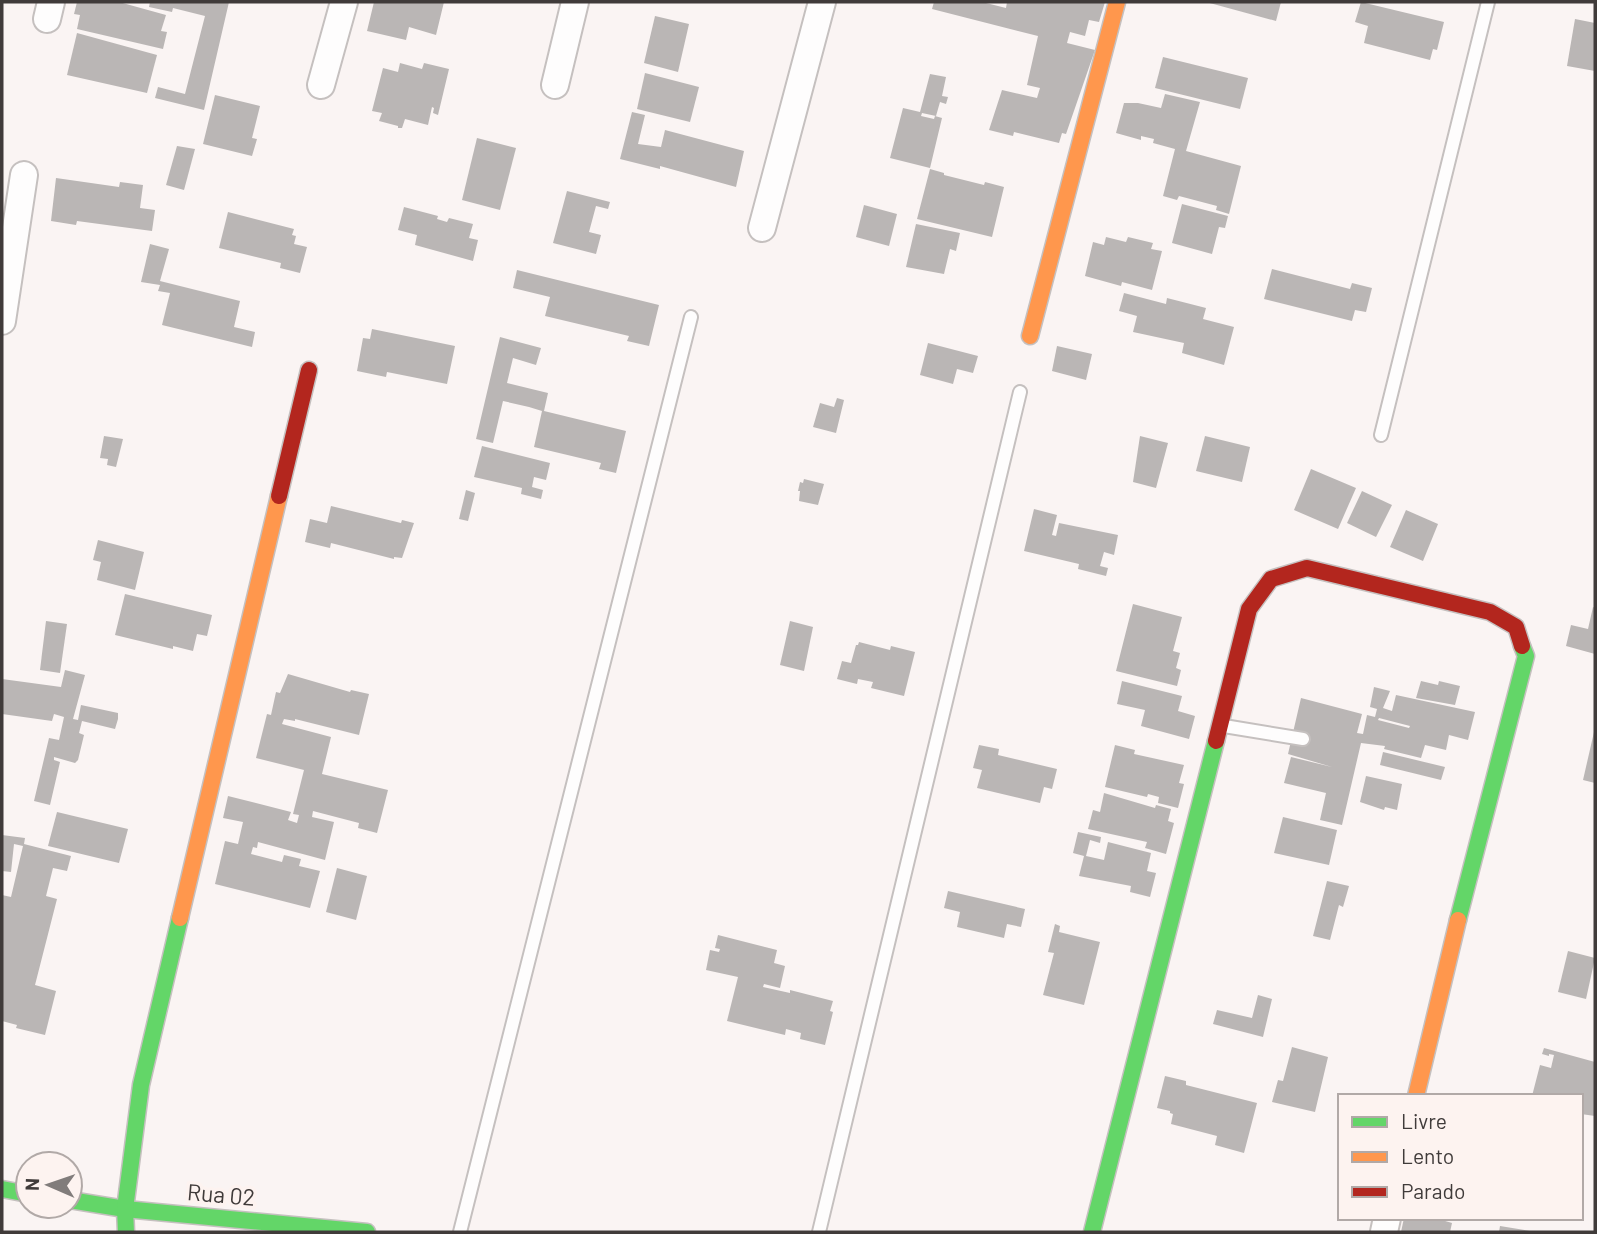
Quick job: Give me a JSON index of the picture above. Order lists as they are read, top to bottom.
{
  "streets": {
    "street": ["Rua 02"]
  },
  "legend": ["Livre", "Lento", "Parado"],
  "north": "left"
}
